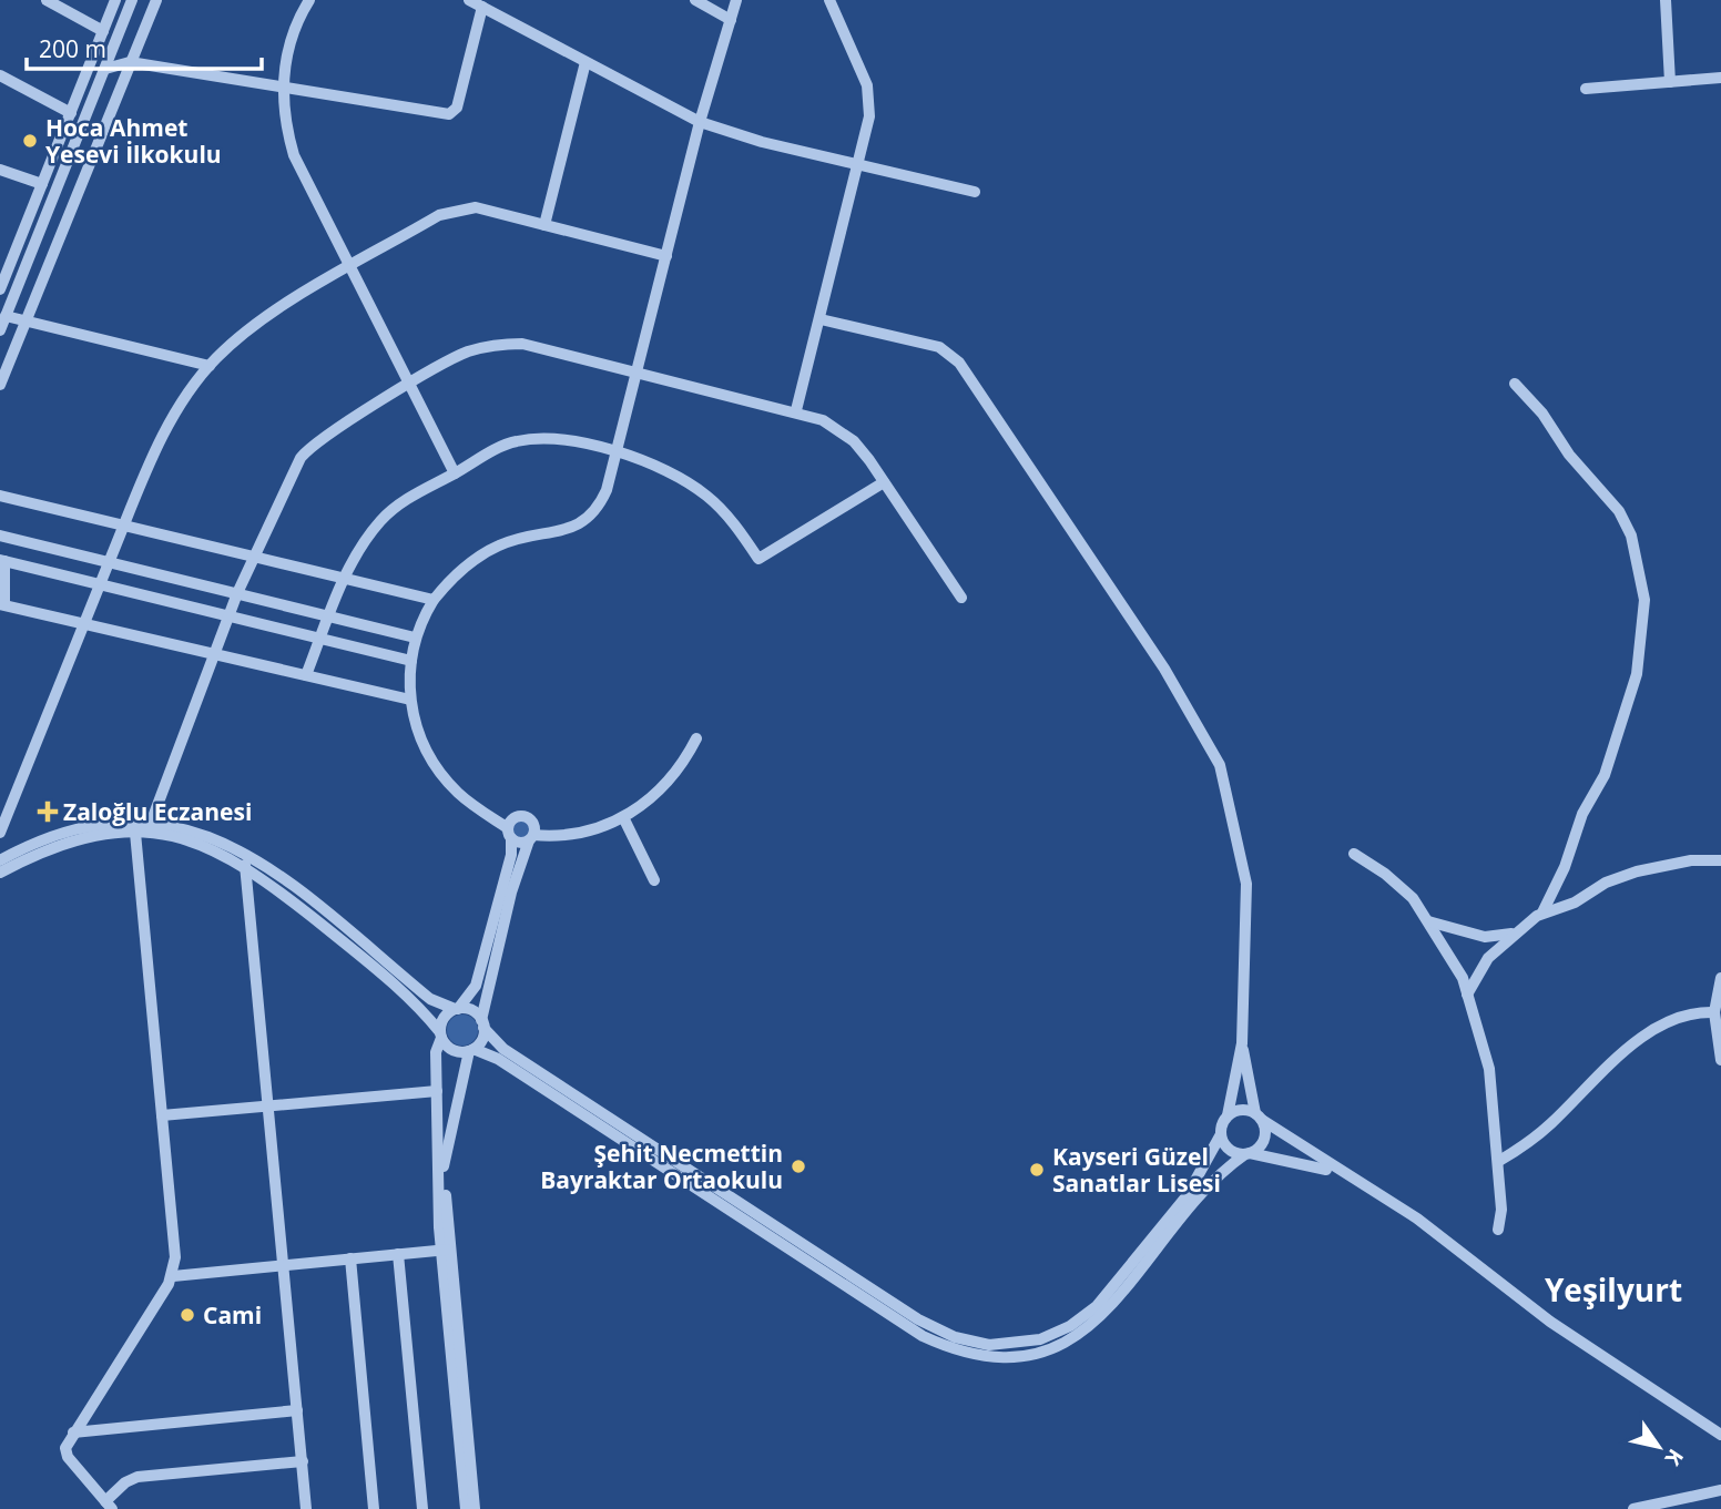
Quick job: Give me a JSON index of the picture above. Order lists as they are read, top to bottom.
{
  "districts": ["Yeşilyurt"],
  "places": {
    "other": [
      "Hoca Ahmet Yesevi İlkokulu",
      "Şehit Necmettin Bayraktar Ortaokulu",
      "Kayseri Güzel Sanatlar Lisesi",
      "Cami"
    ],
    "health": ["Zaloğlu Eczanesi"]
  },
  "scale_bar": "200 m",
  "north": "bottom right"
}
